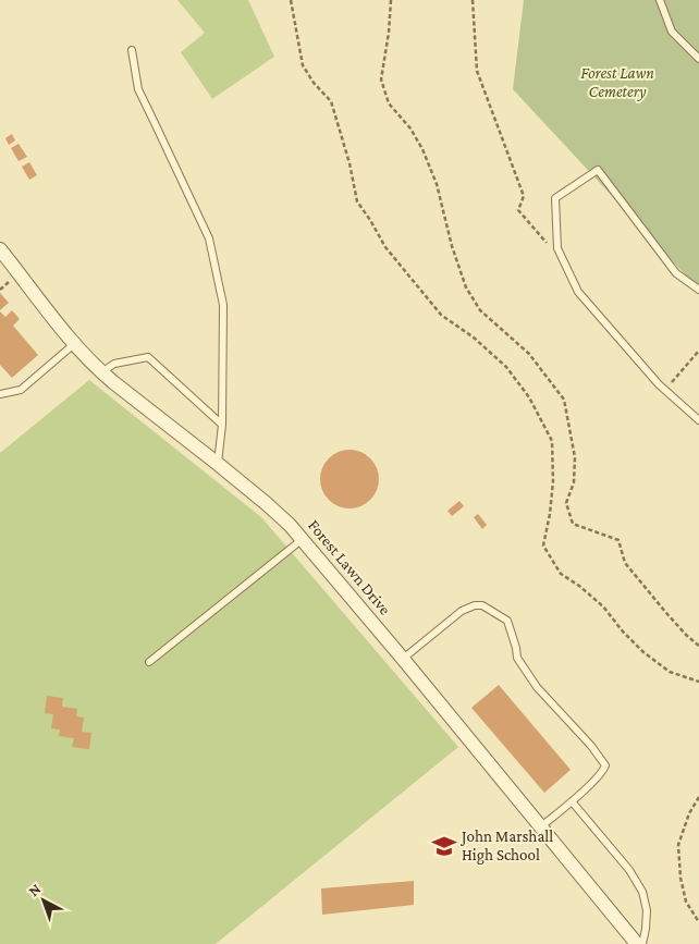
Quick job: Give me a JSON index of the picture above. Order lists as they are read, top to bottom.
{
  "streets": {
    "street": ["Forest Lawn Drive"]
  },
  "parks": ["Forest Lawn Cemetery"],
  "places": {
    "school or university": ["John Marshall High School"]
  },
  "north": "top left"
}
